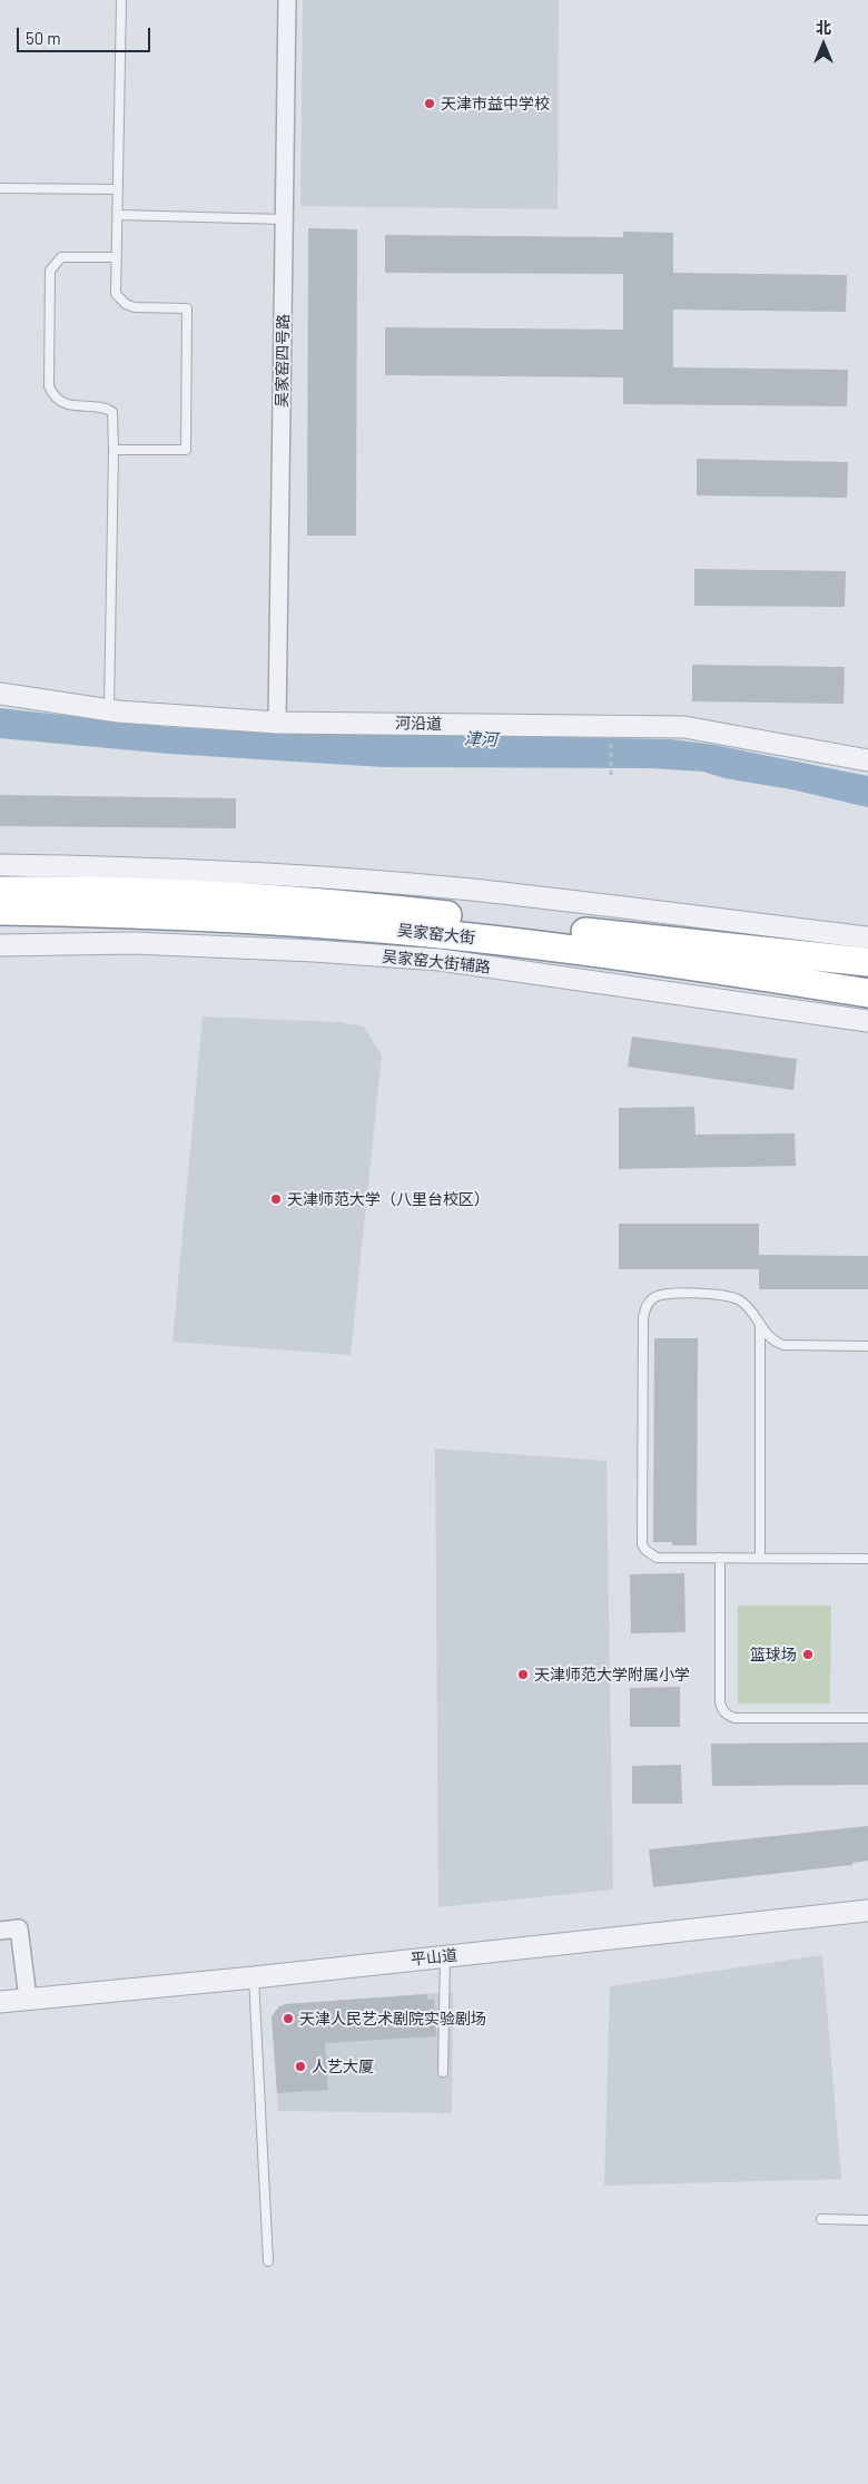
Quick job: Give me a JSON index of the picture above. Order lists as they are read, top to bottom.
{
  "streets": {
    "highway": ["吴家窑大街"],
    "street": [
      "吴家窑四号路",
      "河沿道",
      "吴家窑大街辅路",
      "平山道"
    ]
  },
  "crossings": [
    ["吴家窑四号路", "河沿道"]
  ],
  "water": ["津河"],
  "places": [
    "天津市益中学校",
    "天津师范大学（八里台校区）",
    "篮球场",
    "天津师范大学附属小学",
    "天津人民艺术剧院实验剧场",
    "人艺大厦"
  ],
  "scale_bar": "50 m",
  "north": "top"
}
